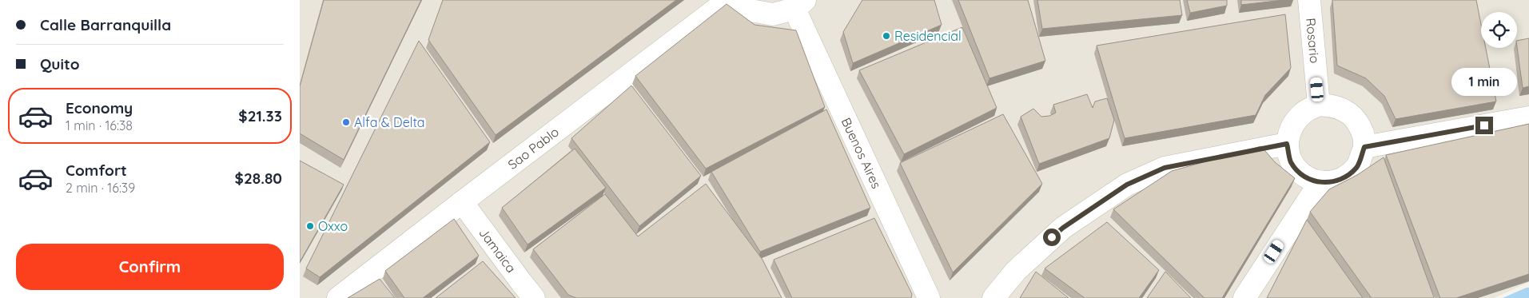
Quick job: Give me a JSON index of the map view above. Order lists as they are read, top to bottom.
{
  "streets": {
    "street": [
      "Rosario",
      "Sao Pablo",
      "Buenos Aires",
      "Jamaica"
    ]
  },
  "crossings": [
    ["Sao Pablo", "Jamaica"]
  ],
  "places": ["Residencial", "Alfa & Delta", "Oxxo"],
  "page": {
    "banner": ["Calle Barranquilla", "Quito"],
    "bubble": "1 min",
    "list": [
      {
        "name": "Economy",
        "note": "1 min · 16:38",
        "value": "$21.33"
      },
      {
        "name": "Comfort",
        "note": "2 min · 16:39",
        "value": "$28.80"
      }
    ],
    "buttons": "Confirm"
  }
}
